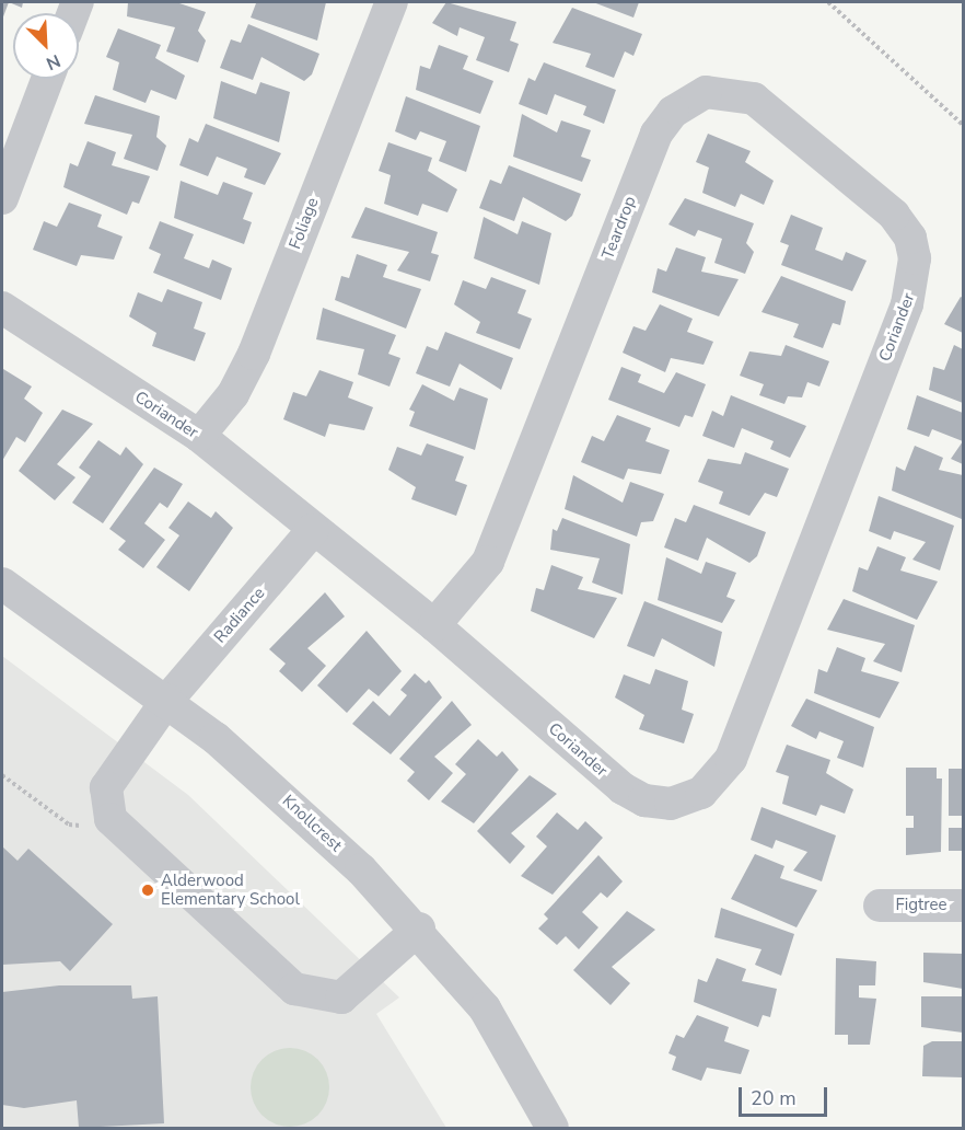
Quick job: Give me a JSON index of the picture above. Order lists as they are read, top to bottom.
{
  "streets": {
    "street": [
      "Foliage",
      "Teardrop",
      "Coriander",
      "Radiance",
      "Knollcrest",
      "Figtree"
    ]
  },
  "crossings": [
    ["Foliage", "Coriander"],
    ["Teardrop", "Coriander"],
    ["Coriander", "Radiance"],
    ["Radiance", "Knollcrest"]
  ],
  "places": ["Alderwood Elementary School"],
  "scale_bar": "20 m",
  "north": "bottom right"
}
